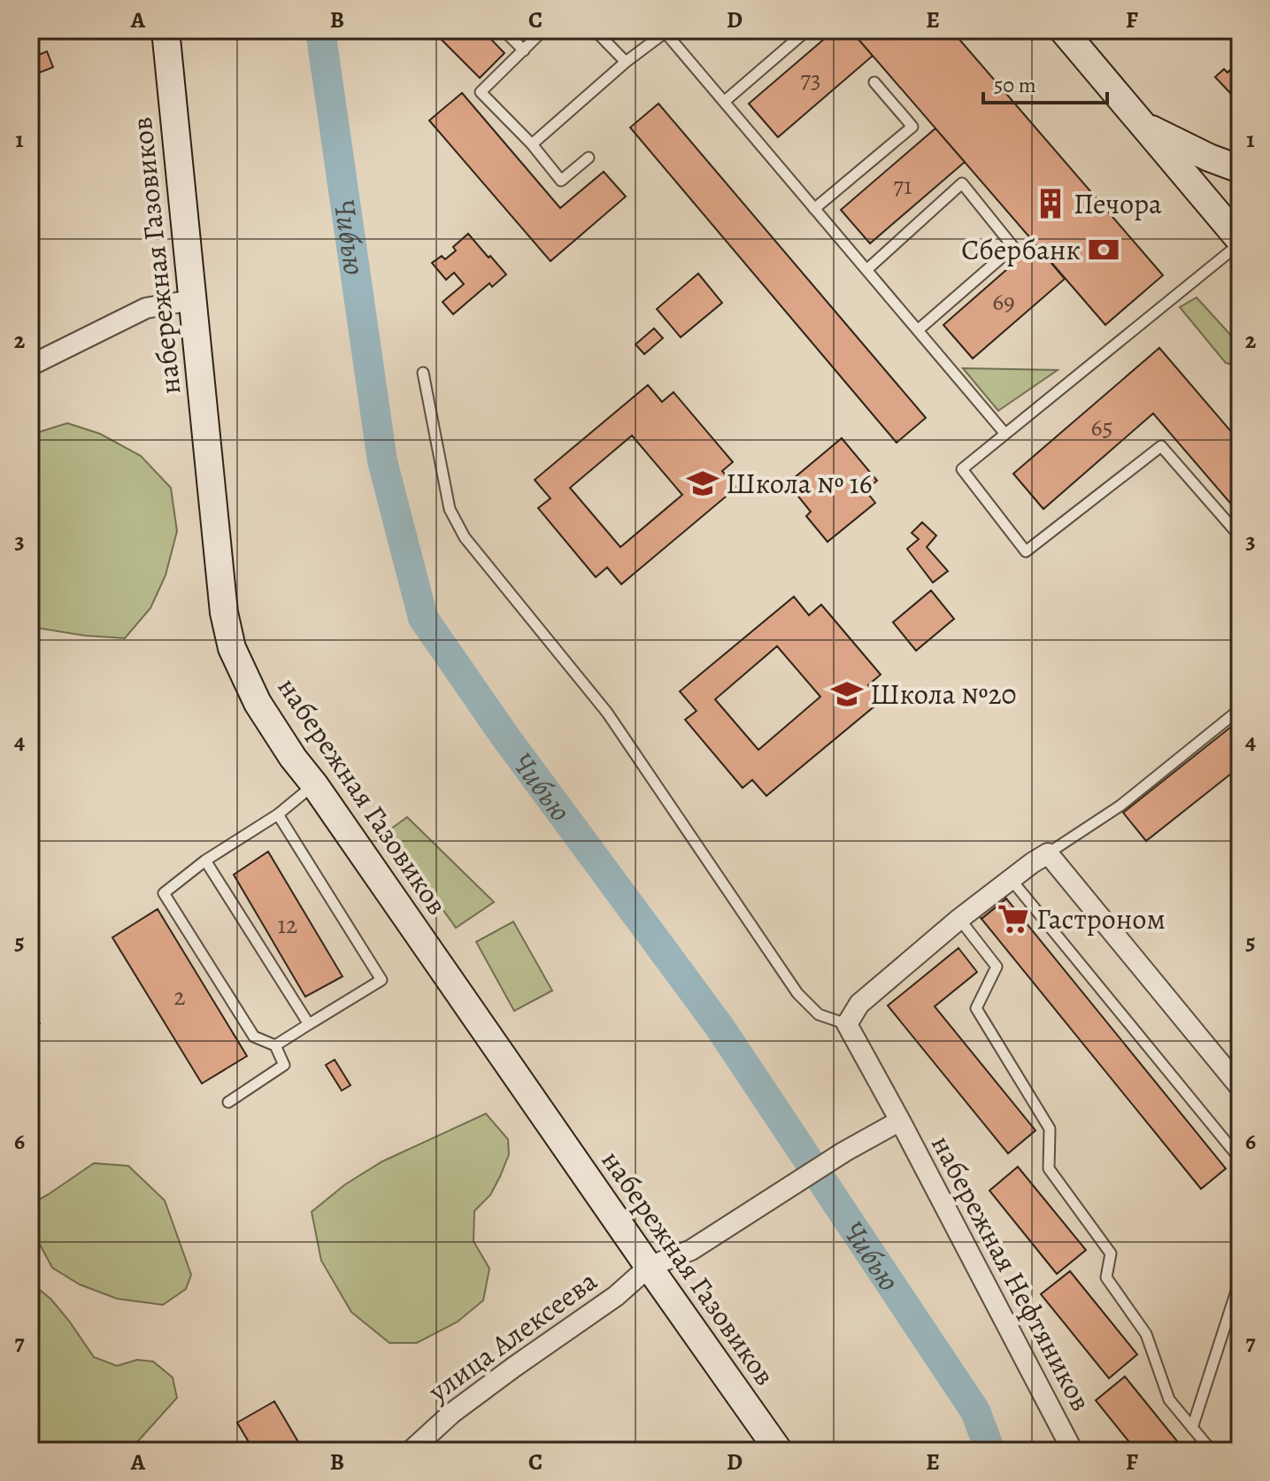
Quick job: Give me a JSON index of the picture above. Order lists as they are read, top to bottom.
{
  "streets": {
    "main road": ["набережная Газовиков"],
    "street": ["набережная Нефтяников", "улица Алексеева"]
  },
  "crossings": [
    ["набережная Газовиков", "набережная Нефтяников"],
    ["набережная Газовиков", "улица Алексеева"],
    ["набережная Нефтяников", "улица Алексеева"]
  ],
  "water": ["Чибью"],
  "places": {
    "building": ["Печора"],
    "bank": ["Сбербанк"],
    "school or university": ["Школа № 16", "Школа №20"],
    "supermarket": ["Гастроном"]
  },
  "house_numbers": [
    "73",
    "71",
    "69",
    "65",
    "12",
    "2"
  ],
  "scale_bar": "50 m",
  "grid": {
    "columns": [
      "A",
      "B",
      "C",
      "D",
      "E",
      "F"
    ],
    "rows": [
      "1",
      "2",
      "3",
      "4",
      "5",
      "6",
      "7"
    ]
  }
}
